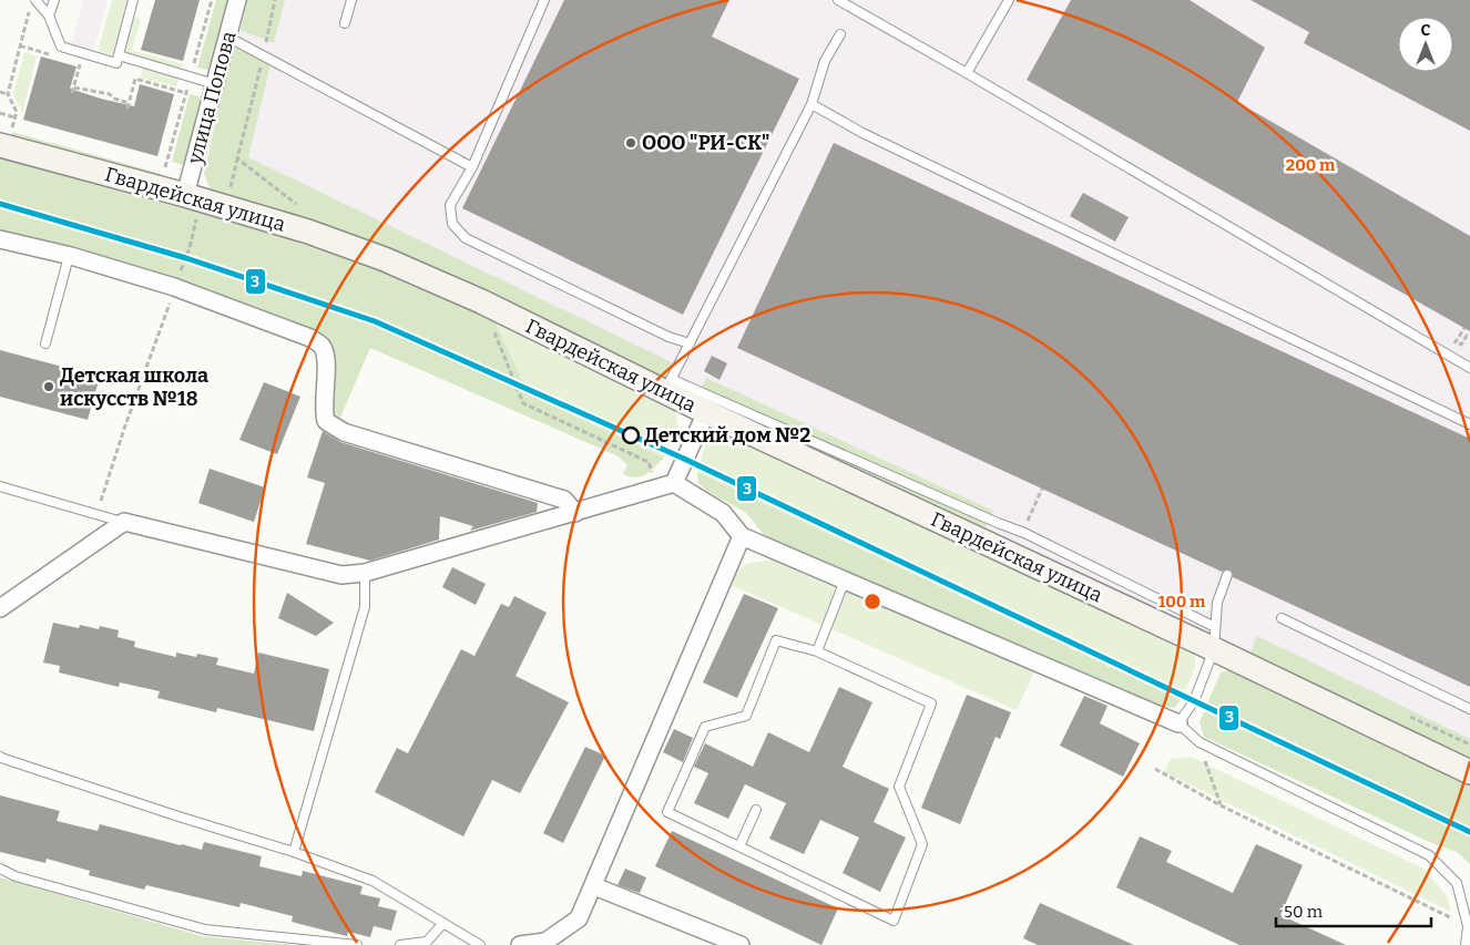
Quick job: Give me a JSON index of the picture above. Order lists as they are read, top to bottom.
{
  "streets": {
    "street": ["улица Попова", "Гвардейская улица"]
  },
  "crossings": [
    ["улица Попова", "Гвардейская улица"]
  ],
  "places": ["ООО \"РИ-СК\"", "Детская школа искусств №18", "Детский дом №2"],
  "lines": ["transit line 3"],
  "scale_bar": "50 m",
  "north": "top",
  "rings": ["200 m", "100 m"]
}
